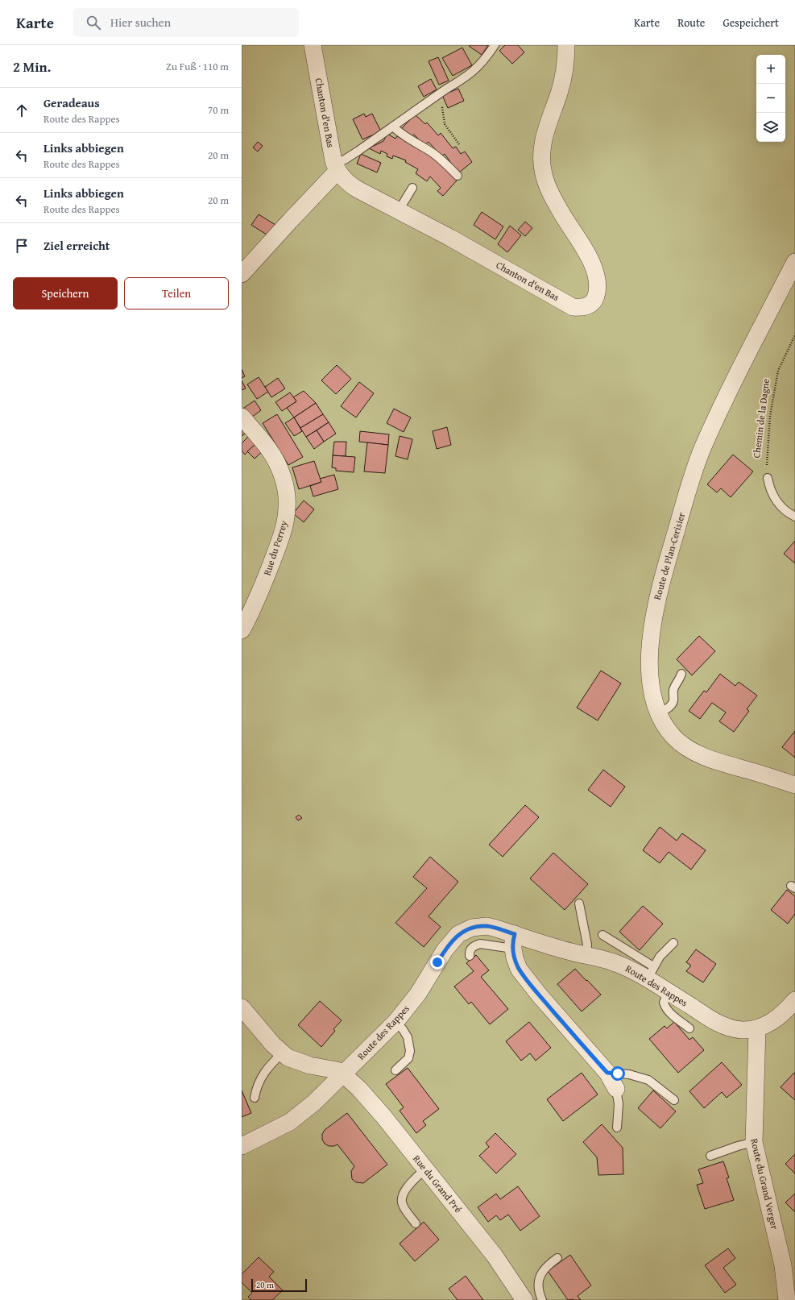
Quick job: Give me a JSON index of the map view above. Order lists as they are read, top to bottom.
{
  "streets": {
    "street": [
      "Chanton d'en Bas",
      "Rue du Perrey",
      "Route de Plan-Cerisier",
      "Route des Rappes",
      "Rue du Grand Pré",
      "Route du Grand Verger"
    ],
    "path": ["Chemin de la Dagne"]
  },
  "crossings": [
    ["Route des Rappes", "Rue du Grand Pré"],
    ["Route des Rappes", "Route du Grand Verger"]
  ],
  "scale_bar": "20 m",
  "page": {
    "header": "Karte",
    "search": "Hier suchen",
    "nav": ["Karte", "Route", "Gespeichert"],
    "heading": ["2 Min.", "Zu Fuß · 110 m"],
    "map_buttons": ["+", "−"],
    "list": [
      ["Geradeaus", "Route des Rappes", "70 m"],
      ["Links abbiegen", "Route des Rappes", "20 m"],
      ["Links abbiegen", "Route des Rappes", "20 m"],
      "Ziel erreicht"
    ],
    "buttons": ["Speichern", "Teilen"],
    "scale": "20 m"
  }
}
